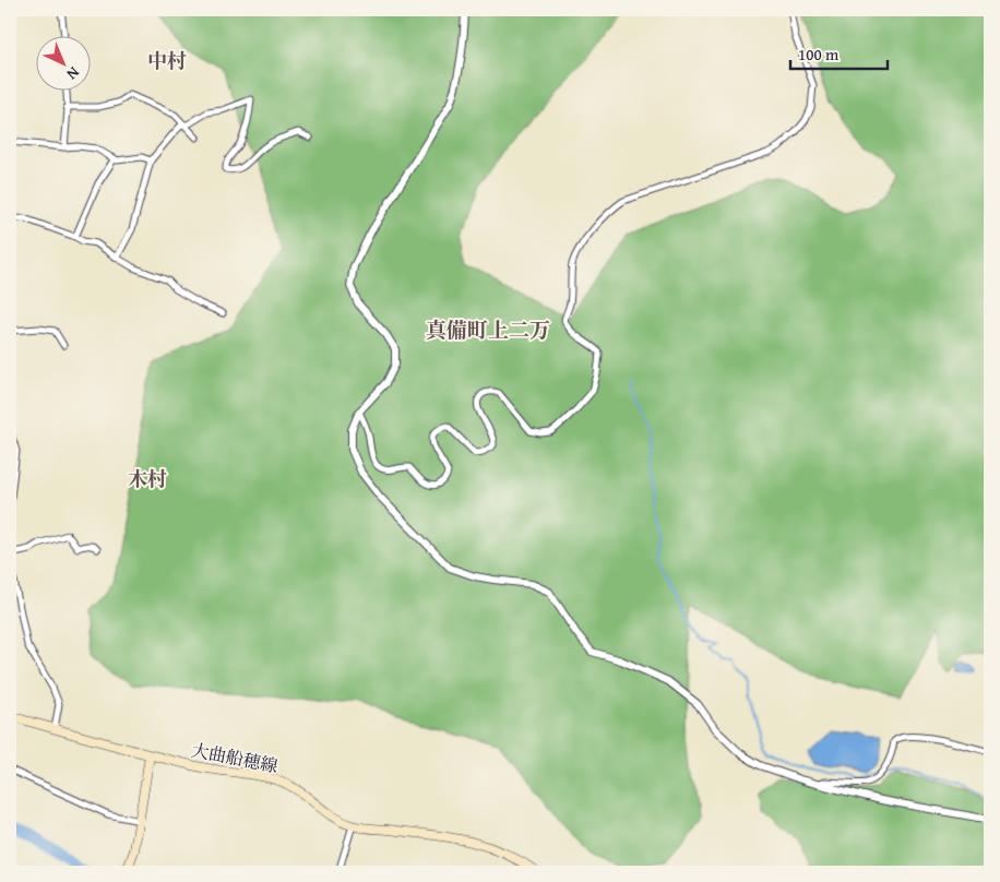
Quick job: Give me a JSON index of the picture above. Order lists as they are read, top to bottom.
{
  "streets": {
    "main road": ["大曲船穂線"]
  },
  "districts": ["中村", "真備町上二万", "木村"],
  "scale_bar": "100 m",
  "north": "bottom right"
}
